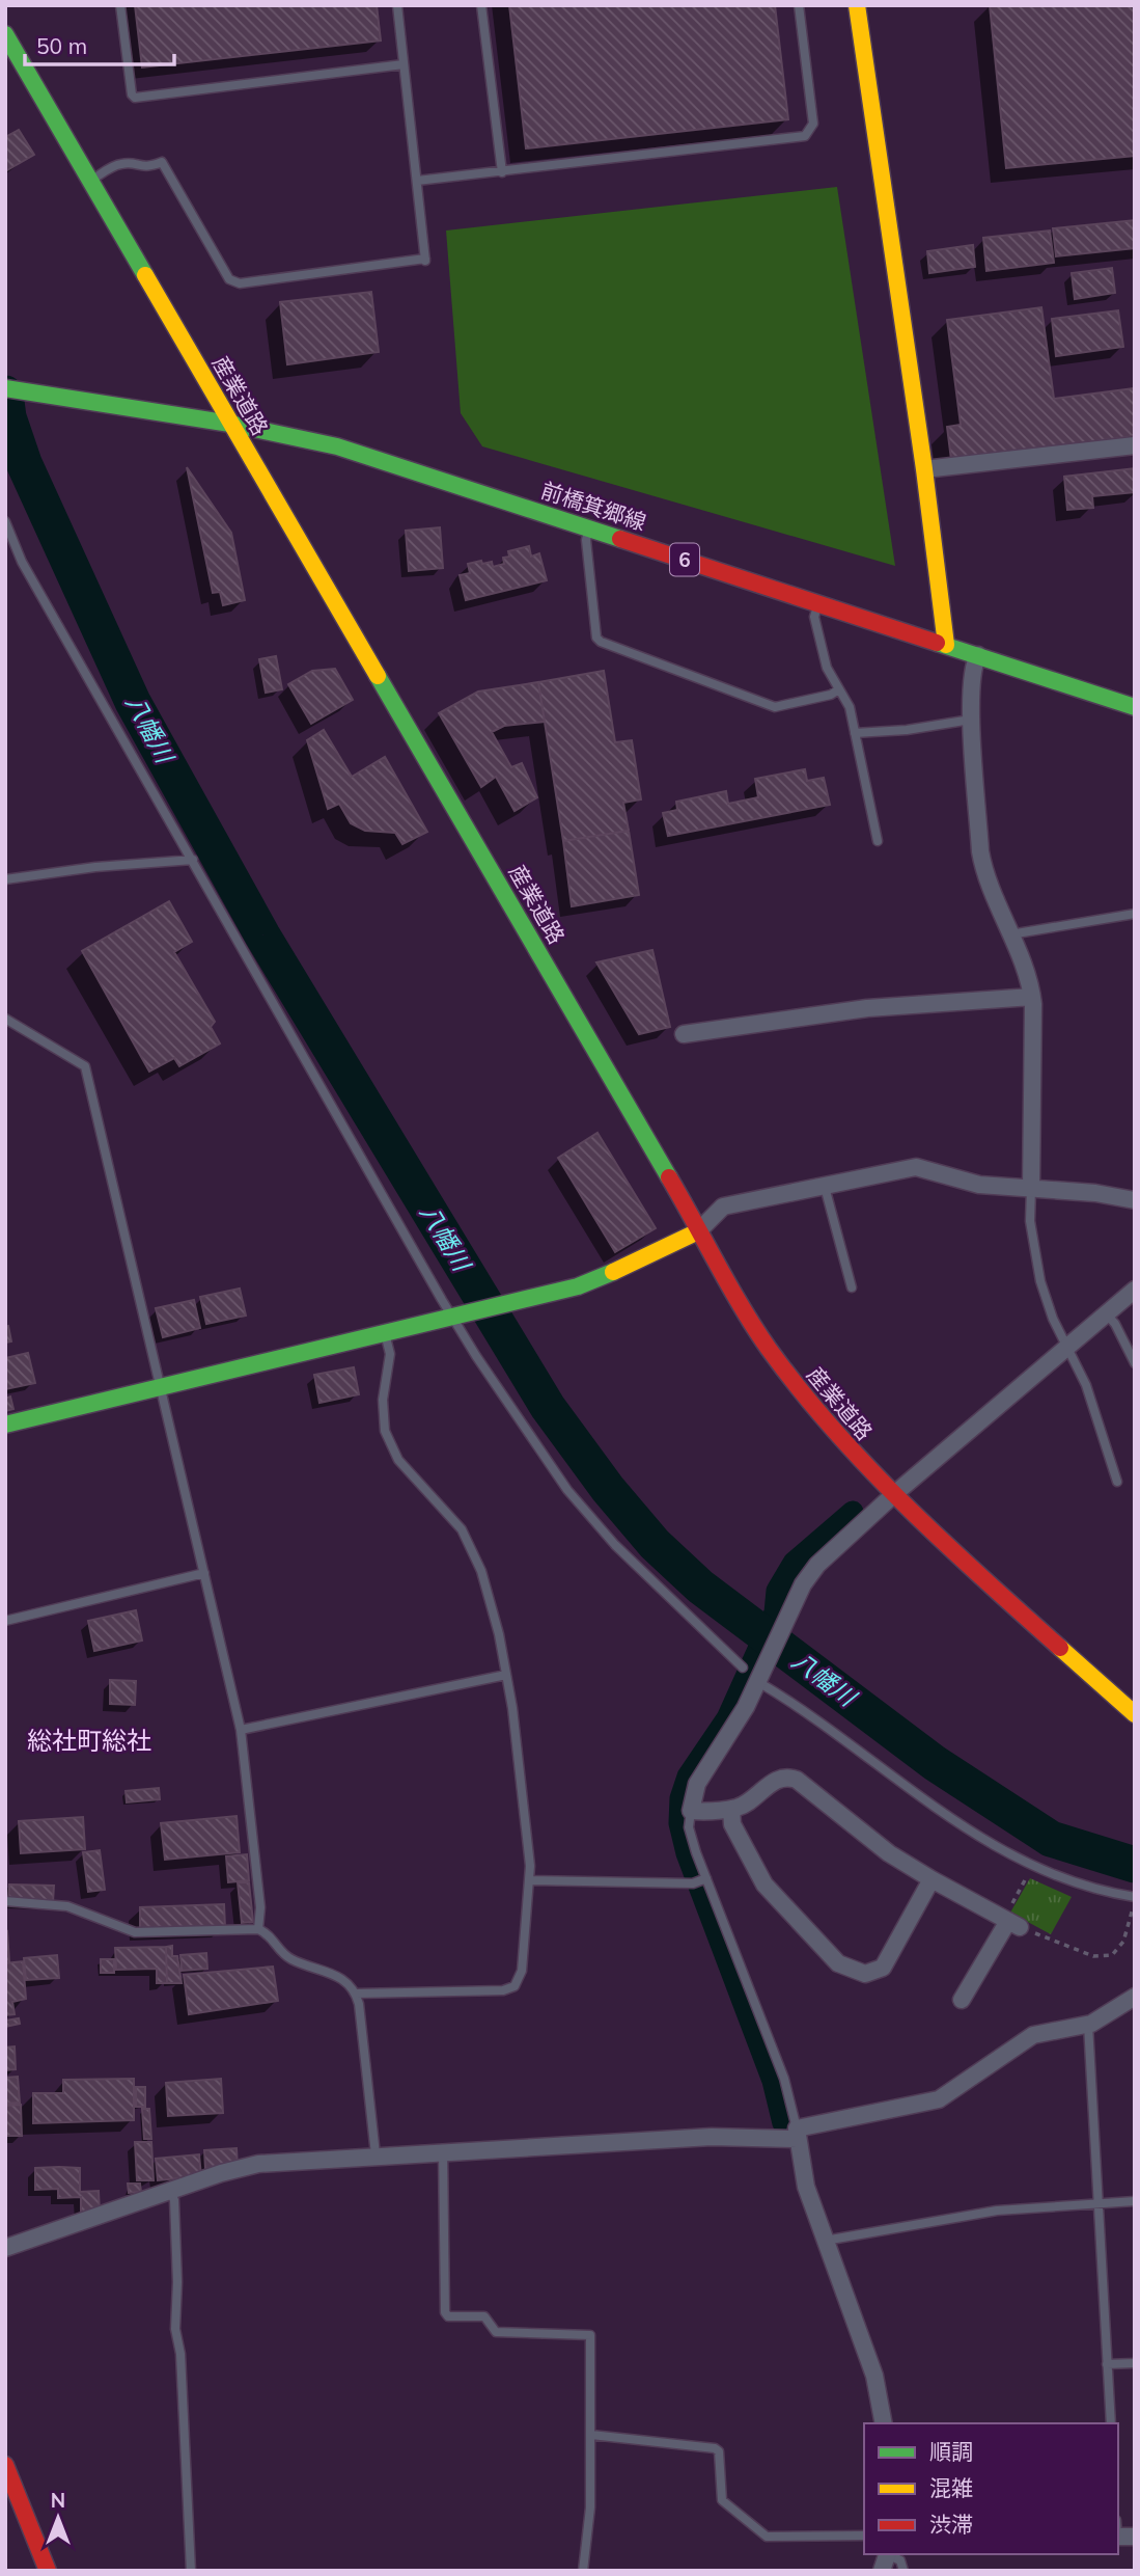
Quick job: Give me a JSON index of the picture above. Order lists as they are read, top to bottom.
{
  "streets": {
    "street": ["産業道路", "前橋箕郷線", "6"]
  },
  "crossings": [
    ["産業道路", "前橋箕郷線"]
  ],
  "districts": ["総社町総社"],
  "water": ["八幡川"],
  "legend": ["順調", "混雑", "渋滞"],
  "scale_bar": "50 m",
  "north": "top"
}
